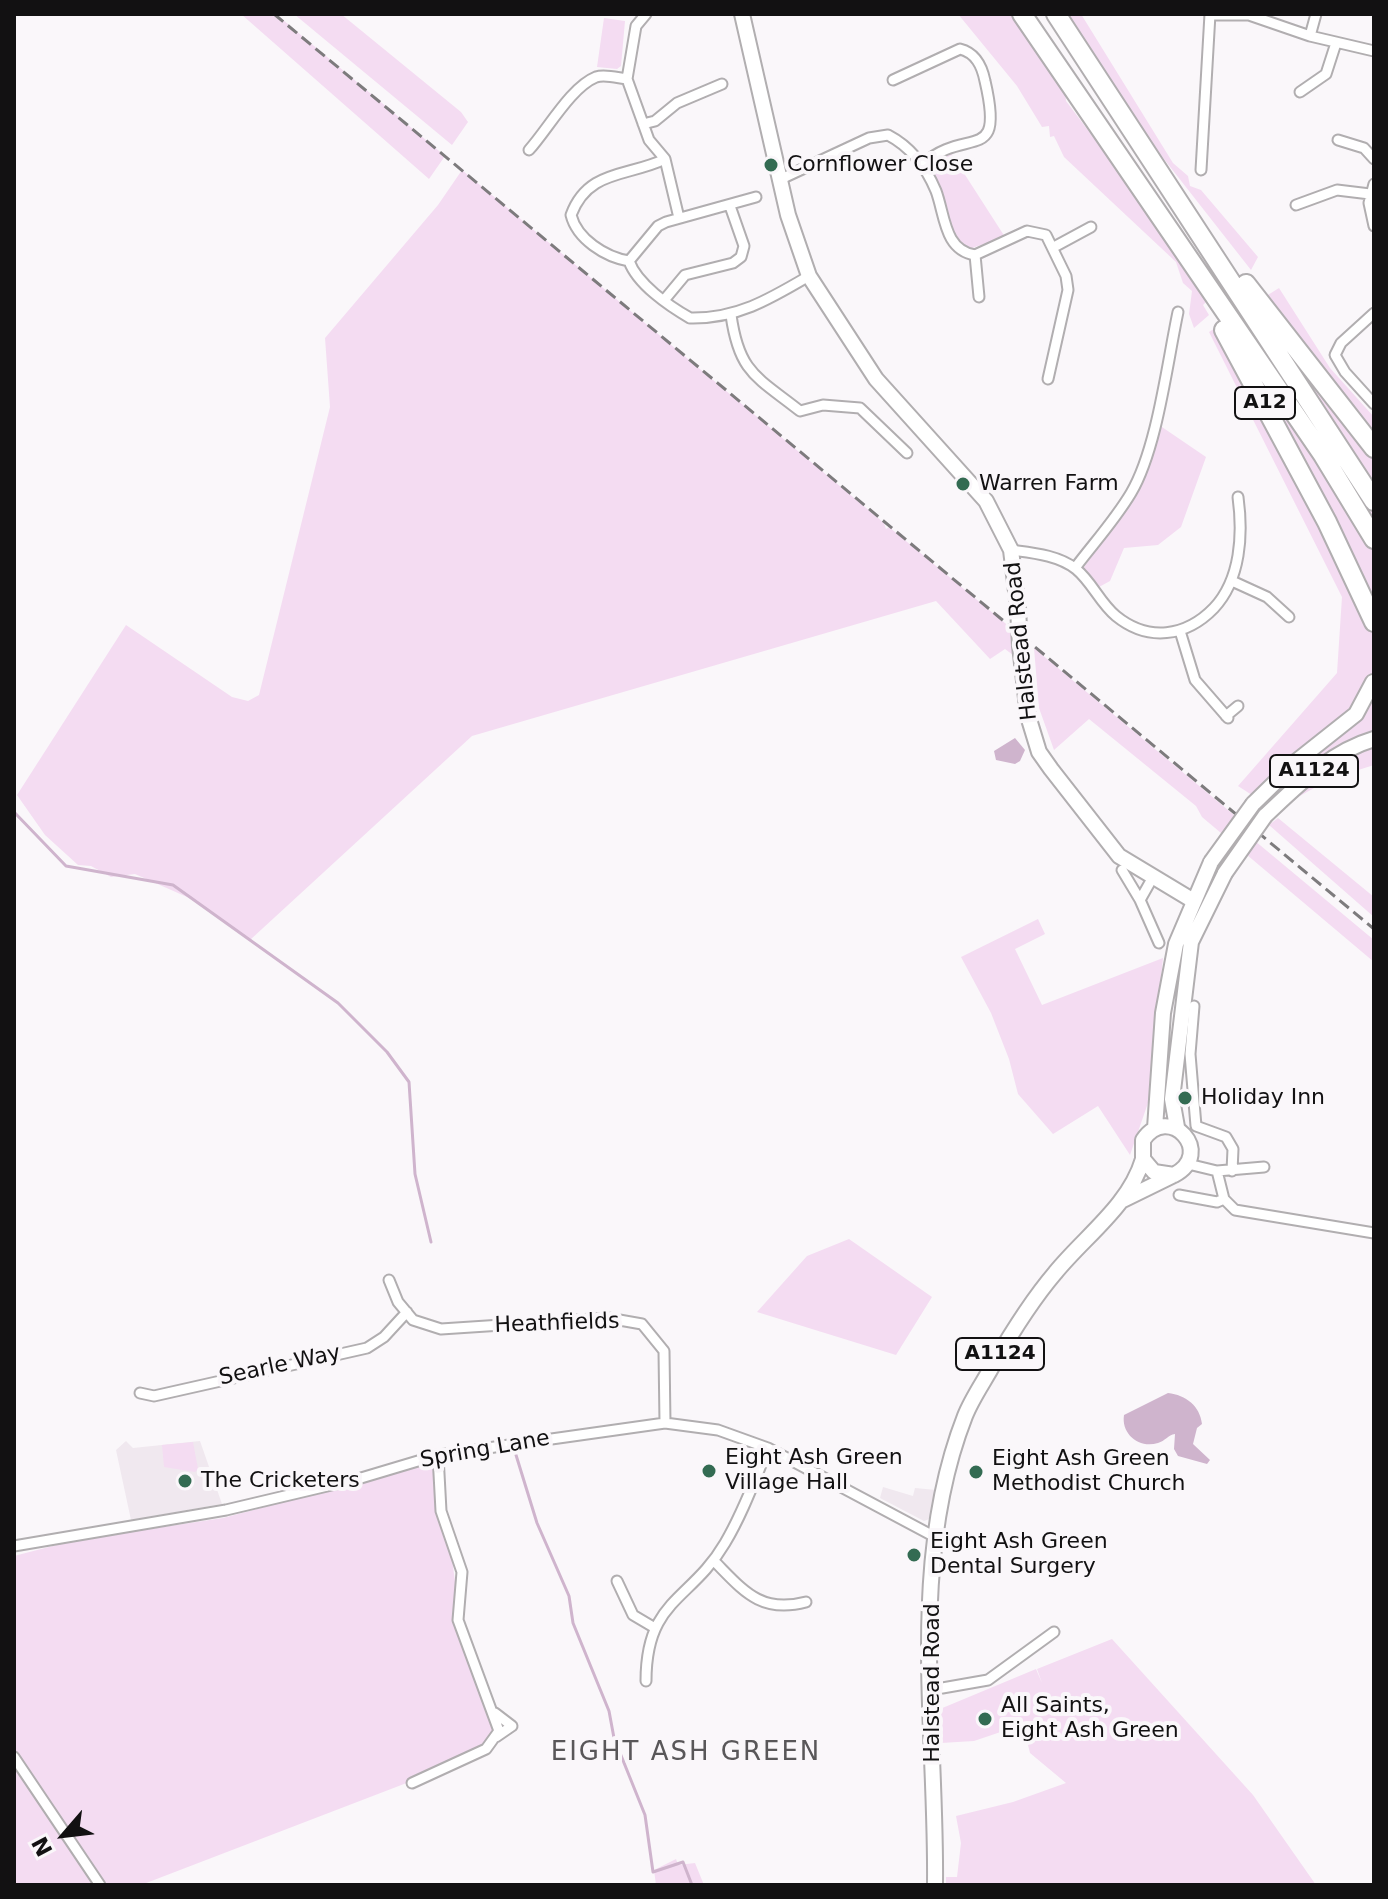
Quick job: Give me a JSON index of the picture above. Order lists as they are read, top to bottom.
{
  "streets": {
    "highway": ["A12"],
    "main road": ["Halstead Road", "A1124"],
    "street": ["Heathfields", "Searle Way", "Spring Lane"]
  },
  "crossings": [
    ["Halstead Road", "A1124"],
    ["Halstead Road", "Spring Lane"],
    ["Heathfields", "Searle Way"],
    ["Heathfields", "Spring Lane"]
  ],
  "districts": ["EIGHT ASH GREEN"],
  "places": [
    "Cornflower Close",
    "Warren Farm",
    "Holiday Inn",
    "Eight Ash Green Village Hall",
    "Eight Ash Green Methodist Church",
    "The Cricketers",
    "Eight Ash Green Dental Surgery",
    "All Saints, Eight Ash Green"
  ],
  "north": "bottom left"
}
